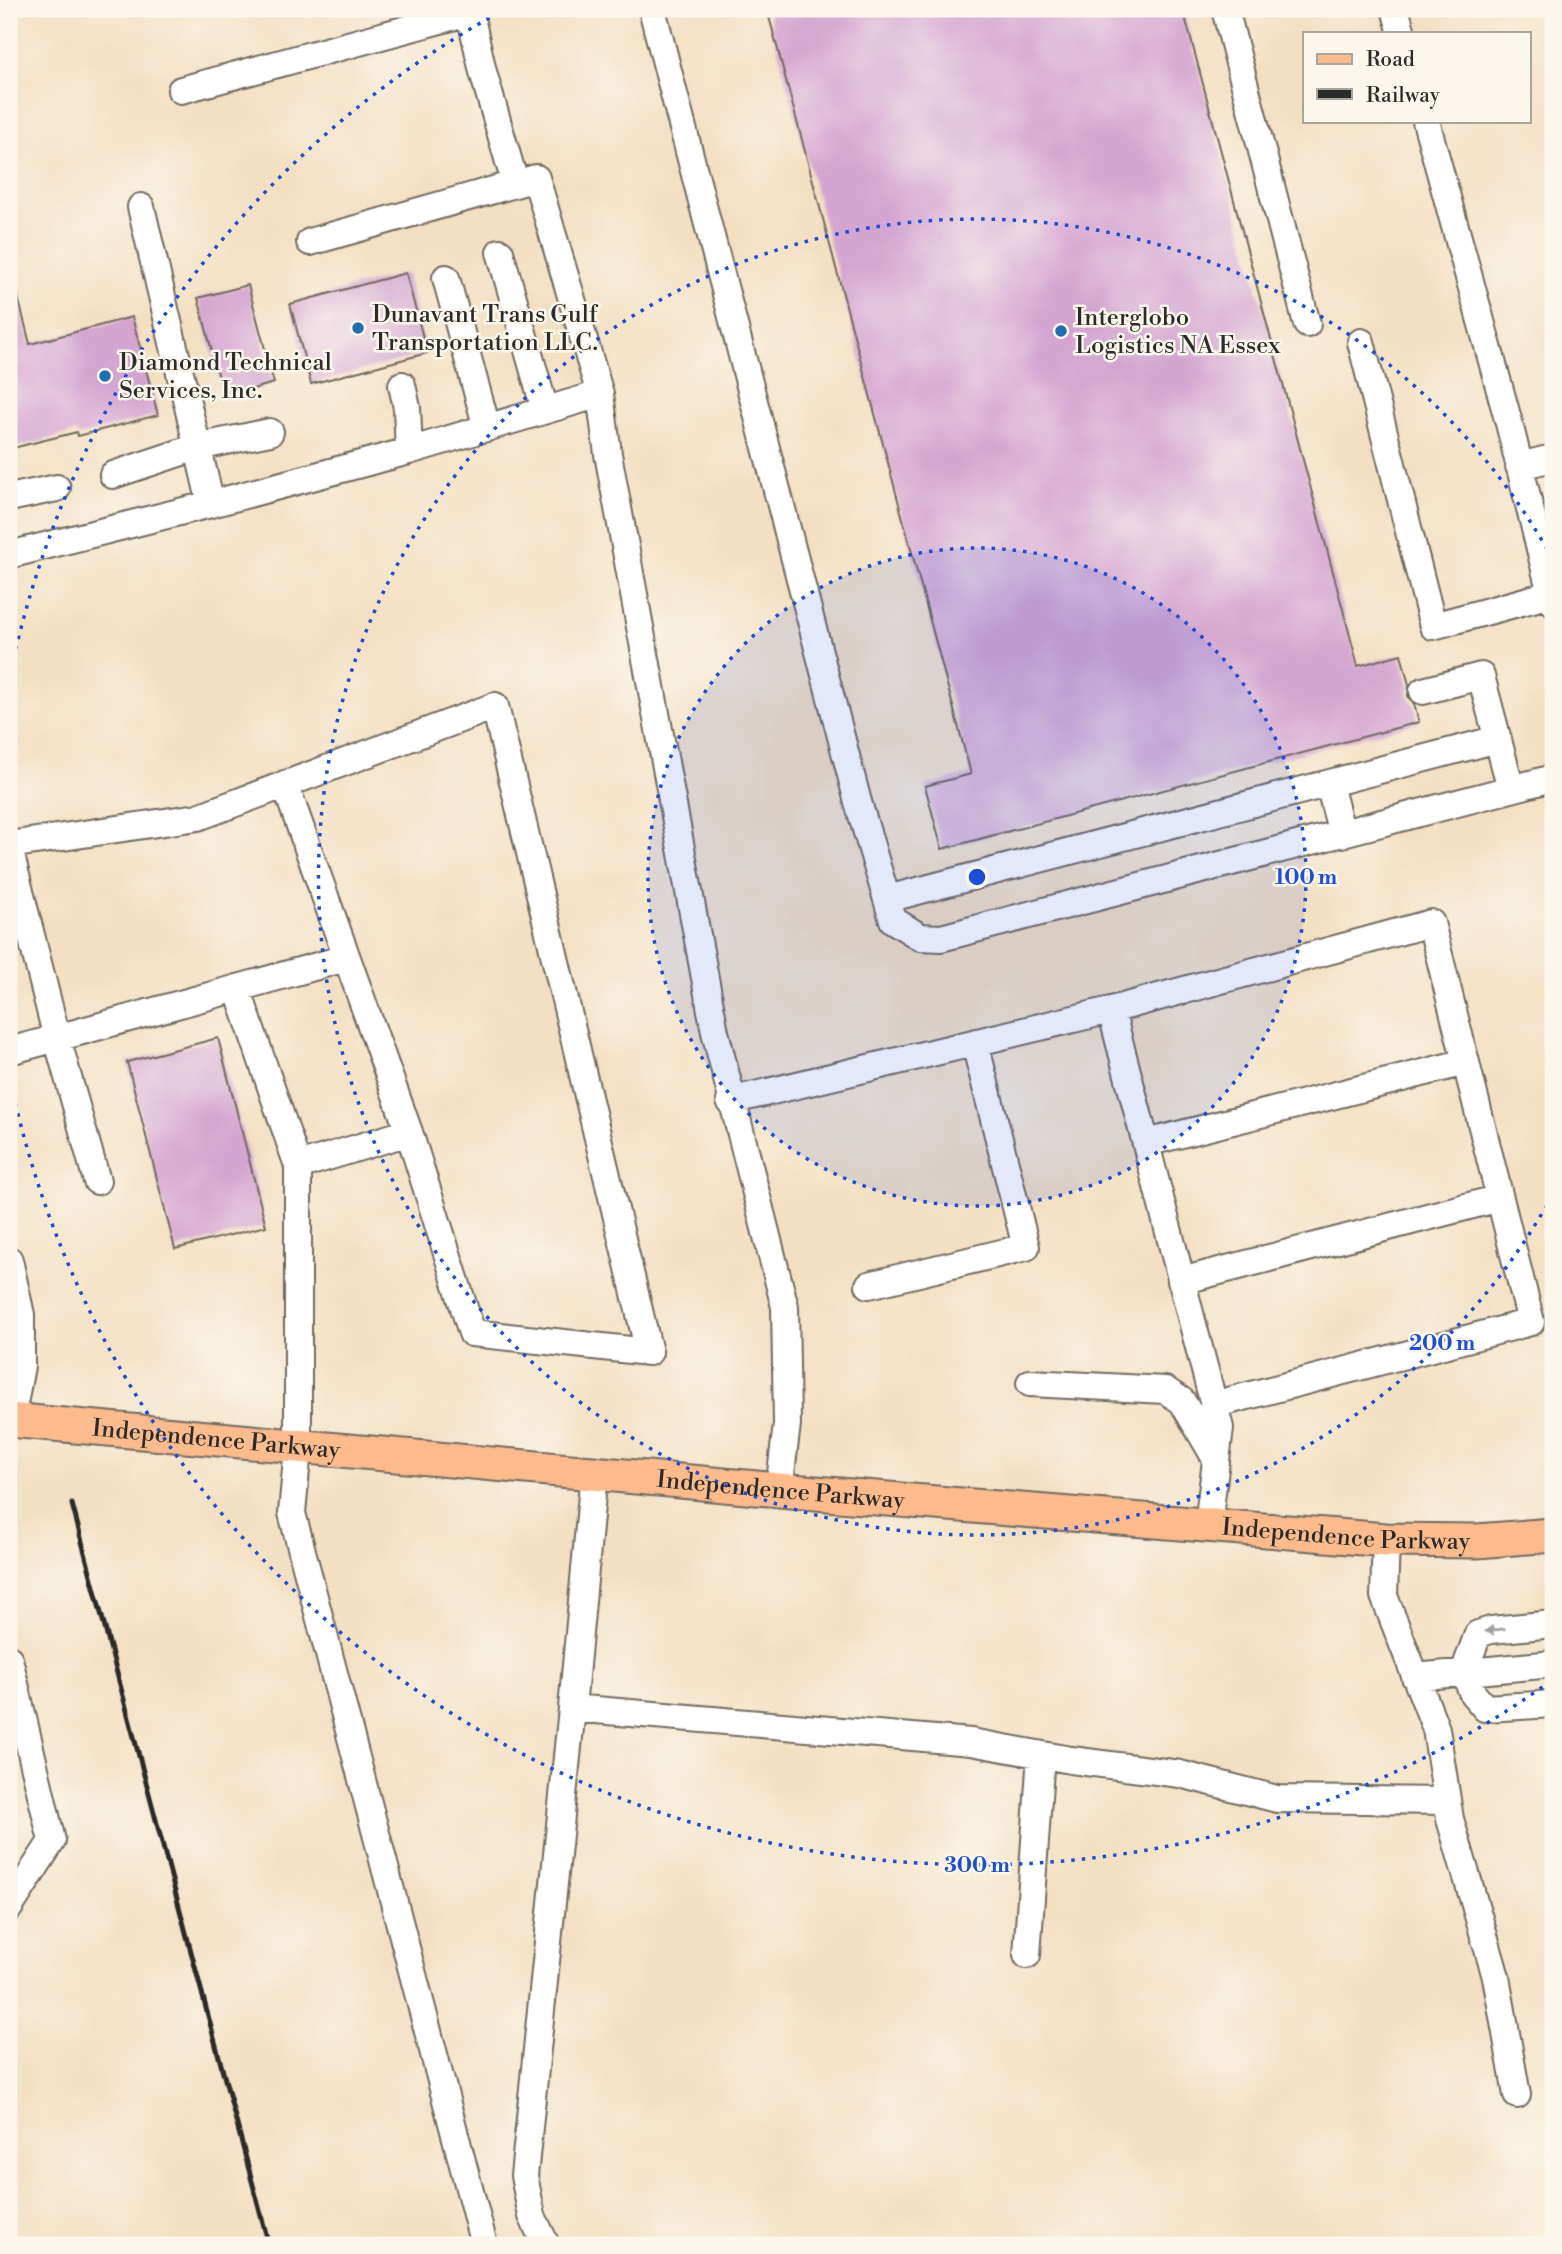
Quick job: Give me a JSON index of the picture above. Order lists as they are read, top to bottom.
{
  "streets": {
    "main road": ["Independence Parkway"]
  },
  "places": ["Dunavant Trans Gulf Transportation LLC.", "Interglobo Logistics NA Essex", "Diamond Technical Services, Inc."],
  "legend": ["Road", "Railway"],
  "rings": ["100 m", "200 m", "300 m"]
}
